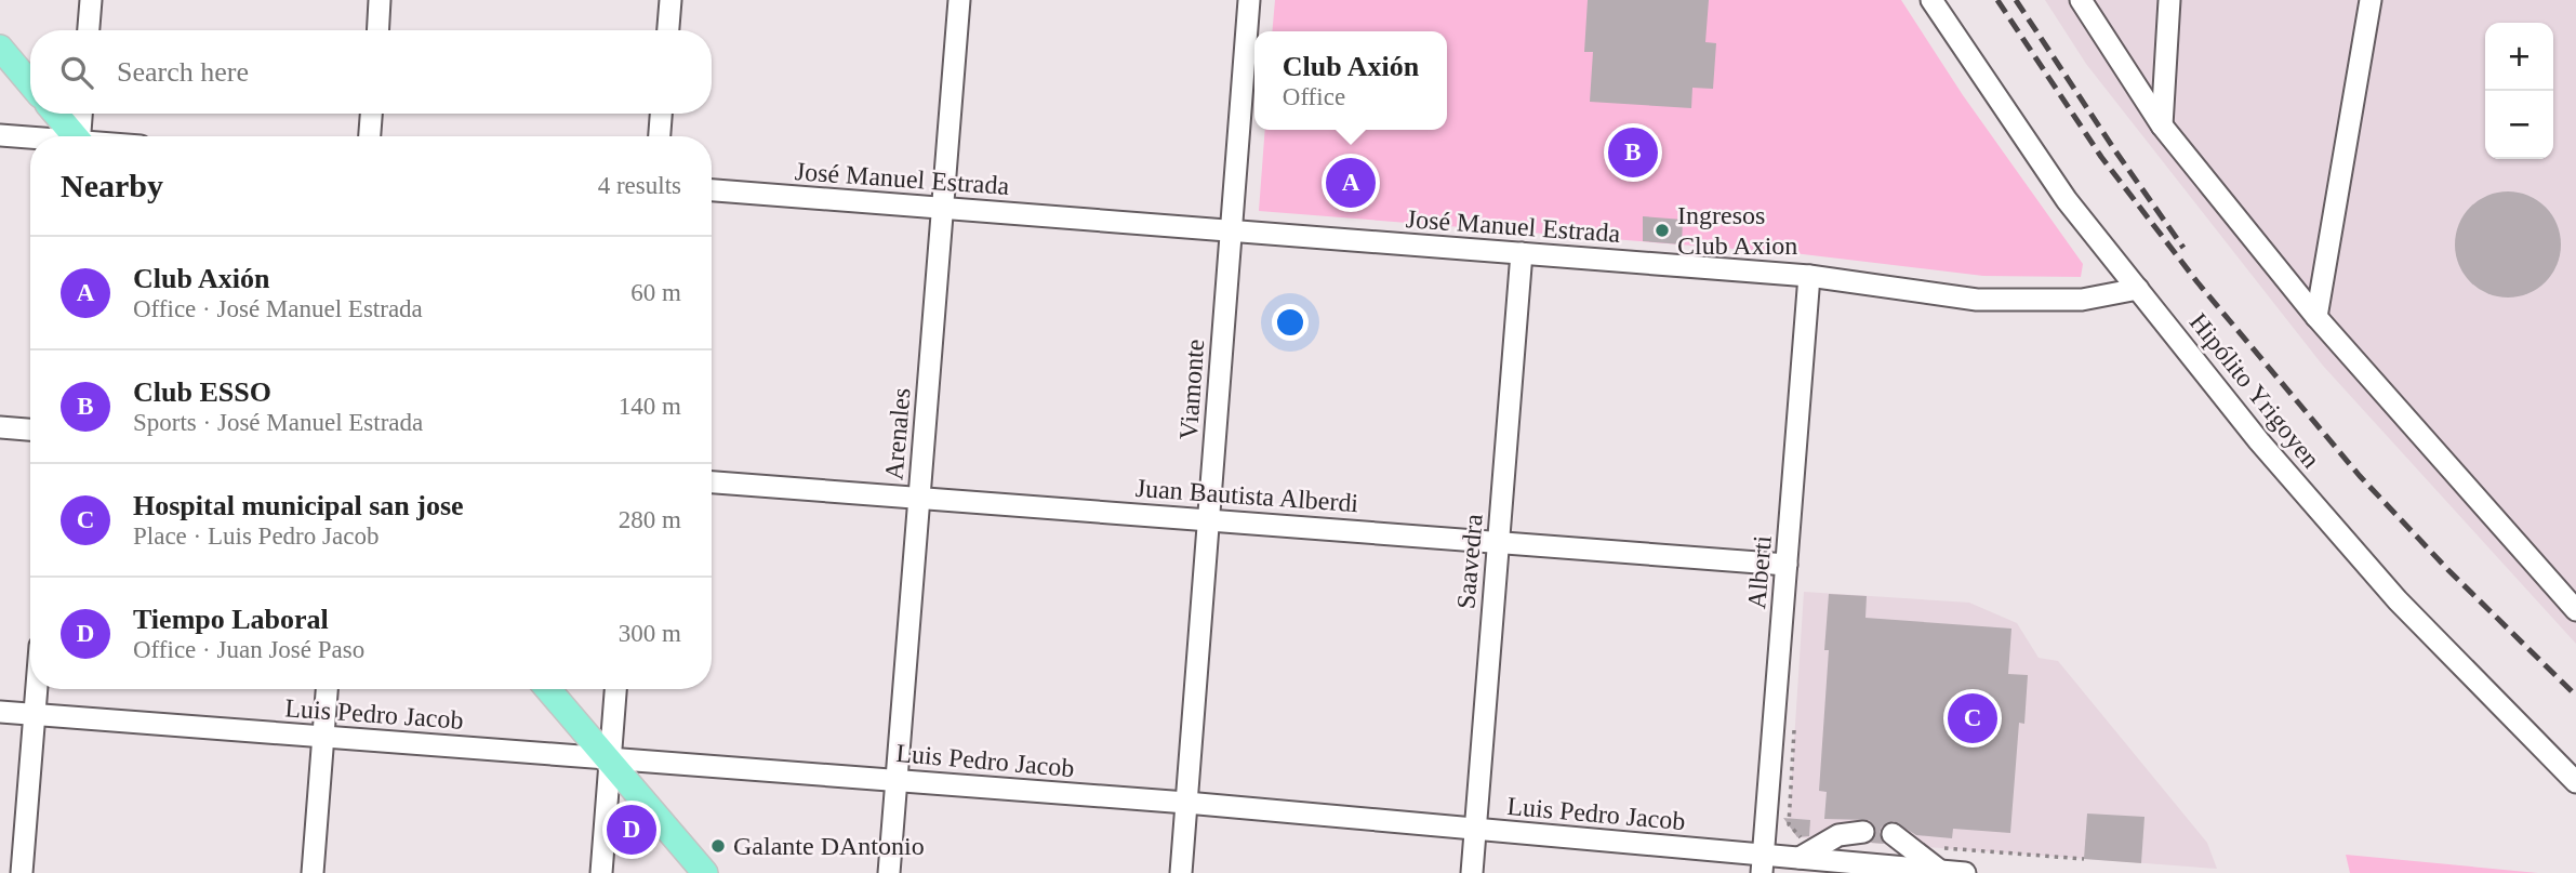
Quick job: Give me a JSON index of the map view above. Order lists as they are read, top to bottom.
{
  "streets": {
    "street": [
      "José Manuel Estrada",
      "Viamonte",
      "Hipólito Yrigoyen",
      "Arenales",
      "Juan Bautista Alberdi",
      "Saavedra",
      "Alberti",
      "Luis Pedro Jacob"
    ]
  },
  "crossings": [
    ["José Manuel Estrada", "Viamonte"],
    ["José Manuel Estrada", "Hipólito Yrigoyen"],
    ["José Manuel Estrada", "Arenales"],
    ["José Manuel Estrada", "Saavedra"],
    ["José Manuel Estrada", "Alberti"],
    ["Viamonte", "Juan Bautista Alberdi"],
    ["Viamonte", "Luis Pedro Jacob"],
    ["Arenales", "Juan Bautista Alberdi"],
    ["Arenales", "Luis Pedro Jacob"],
    ["Juan Bautista Alberdi", "Saavedra"],
    ["Juan Bautista Alberdi", "Alberti"],
    ["Saavedra", "Luis Pedro Jacob"],
    ["Alberti", "Luis Pedro Jacob"]
  ],
  "places": ["Ingresos Club Axion", "Galante DAntonio"],
  "page": {
    "map_buttons": ["+", "−"],
    "search": "Search here",
    "popup": ["Club Axión", "Office"],
    "pins": [
      "B",
      "A",
      "C",
      "D"
    ],
    "heading": ["Nearby", "4 results"],
    "list": [
      {
        "mark": "A",
        "name": "Club Axión",
        "note": "Office · José Manuel Estrada",
        "value": "60 m"
      },
      {
        "mark": "B",
        "name": "Club ESSO",
        "note": "Sports · José Manuel Estrada",
        "value": "140 m"
      },
      {
        "mark": "C",
        "name": "Hospital municipal san jose",
        "note": "Place · Luis Pedro Jacob",
        "value": "280 m"
      },
      {
        "mark": "D",
        "name": "Tiempo Laboral",
        "note": "Office · Juan José Paso",
        "value": "300 m"
      }
    ]
  }
}
